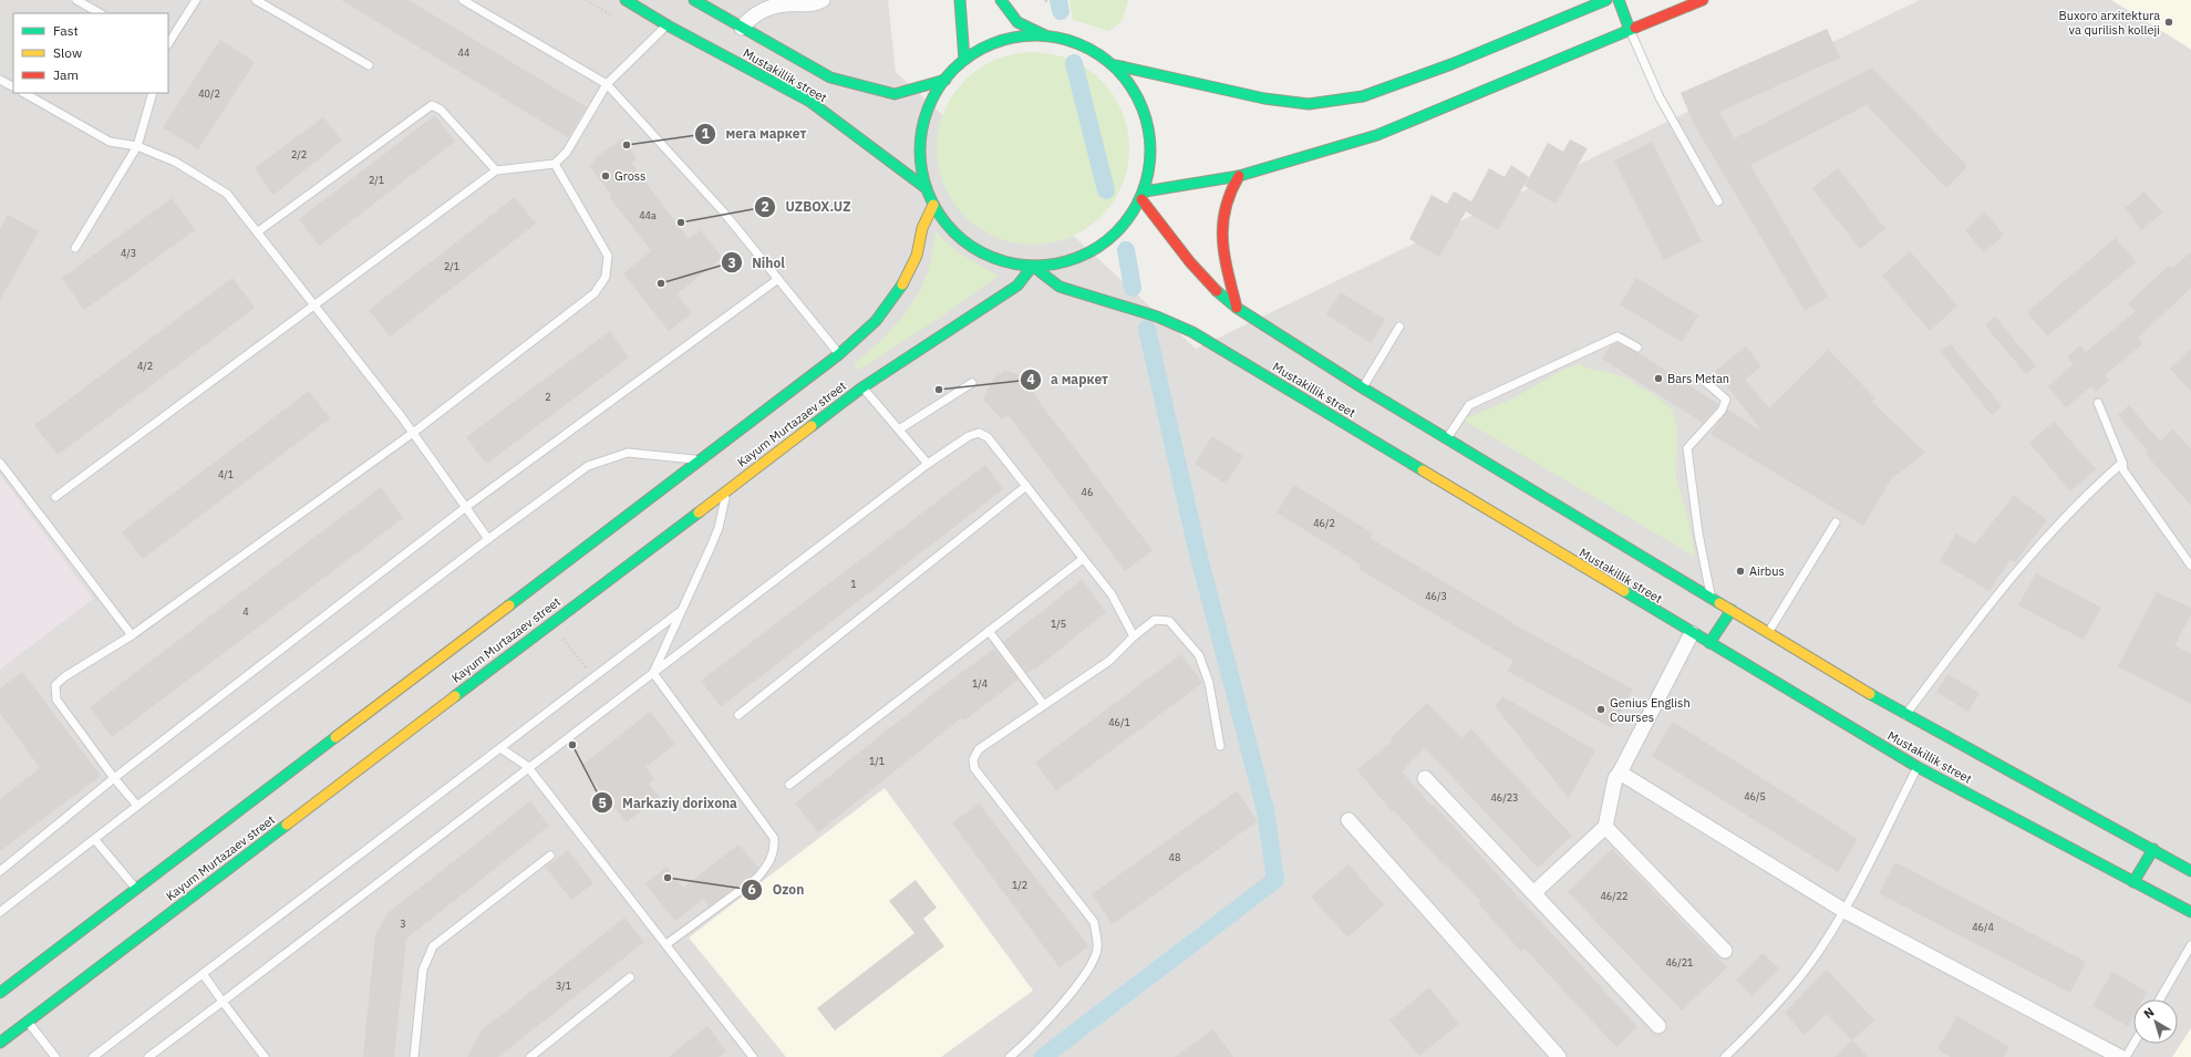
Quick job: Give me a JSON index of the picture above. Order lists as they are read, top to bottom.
{
  "streets": {
    "main road": ["Mustakillik street", "Kayum Murtazaev street"]
  },
  "crossings": [
    ["Mustakillik street", "Kayum Murtazaev street"]
  ],
  "places": [
    "Buxoro arxitektura va qurilish kolleji",
    "мега маркет",
    "Gross",
    "UZBOX.UZ",
    "Nihol",
    "Bars Metan",
    "а маркет",
    "Airbus",
    "Genius English Courses",
    "Markaziy dorixona",
    "Ozon"
  ],
  "house_numbers": [
    "44",
    "40/2",
    "2/2",
    "2/1",
    "44a",
    "4/3",
    "2/1",
    "4/2",
    "2",
    "4/1",
    "46",
    "46/2",
    "1",
    "46/3",
    "4",
    "1/5",
    "1/4",
    "46/1",
    "1/1",
    "46/5",
    "46/23",
    "48",
    "1/2",
    "46/22",
    "3",
    "46/4",
    "46/21",
    "3/1"
  ],
  "legend": ["Fast", "Slow", "Jam"],
  "north": "top left"
}
